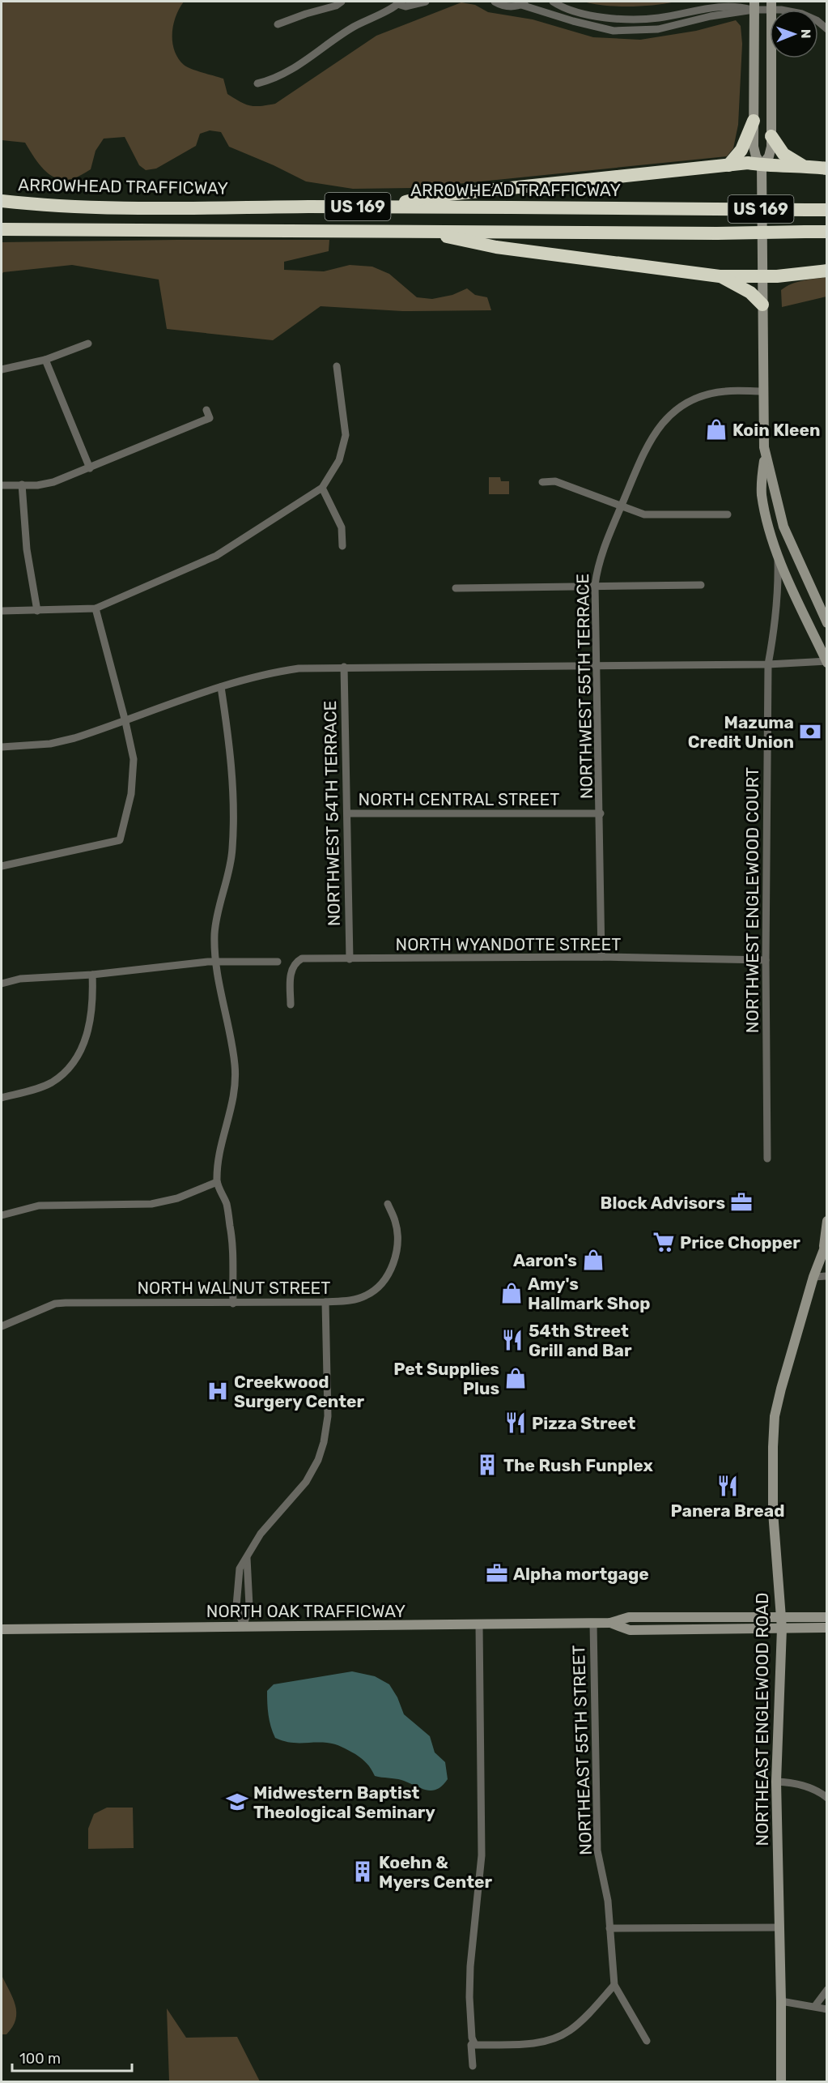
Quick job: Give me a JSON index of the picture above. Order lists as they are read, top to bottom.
{
  "streets": {
    "highway": ["ARROWHEAD TRAFFICWAY", "US 169"],
    "main road": ["NORTH OAK TRAFFICWAY", "NORTHEAST ENGLEWOOD ROAD"],
    "street": [
      "NORTHWEST 55TH TERRACE",
      "NORTH CENTRAL STREET",
      "NORTHWEST 54TH TERRACE",
      "NORTHWEST ENGLEWOOD COURT",
      "NORTH WYANDOTTE STREET",
      "NORTH WALNUT STREET",
      "NORTHEAST 55TH STREET"
    ]
  },
  "crossings": [
    ["NORTHWEST 55TH TERRACE", "NORTH CENTRAL STREET"],
    ["NORTHWEST 55TH TERRACE", "NORTH WYANDOTTE STREET"],
    ["NORTH CENTRAL STREET", "NORTHWEST 54TH TERRACE"],
    ["NORTHWEST 54TH TERRACE", "NORTH WYANDOTTE STREET"],
    ["NORTHWEST ENGLEWOOD COURT", "NORTH WYANDOTTE STREET"],
    ["NORTH OAK TRAFFICWAY", "NORTHEAST ENGLEWOOD ROAD"],
    ["NORTH OAK TRAFFICWAY", "NORTHEAST 55TH STREET"]
  ],
  "places": {
    "shop": [
      "Koin Kleen",
      "Aaron's",
      "Amy's Hallmark Shop",
      "Pet Supplies Plus"
    ],
    "bank": ["Mazuma Credit Union"],
    "office": ["Block Advisors", "Alpha mortgage"],
    "supermarket": ["Price Chopper"],
    "restaurant": ["54th Street Grill and Bar", "Pizza Street", "Panera Bread"],
    "hospital": ["Creekwood Surgery Center"],
    "building": ["The Rush Funplex", "Koehn & Myers Center"],
    "school or university": ["Midwestern Baptist Theological Seminary"]
  },
  "scale_bar": "100 m",
  "north": "right"
}
